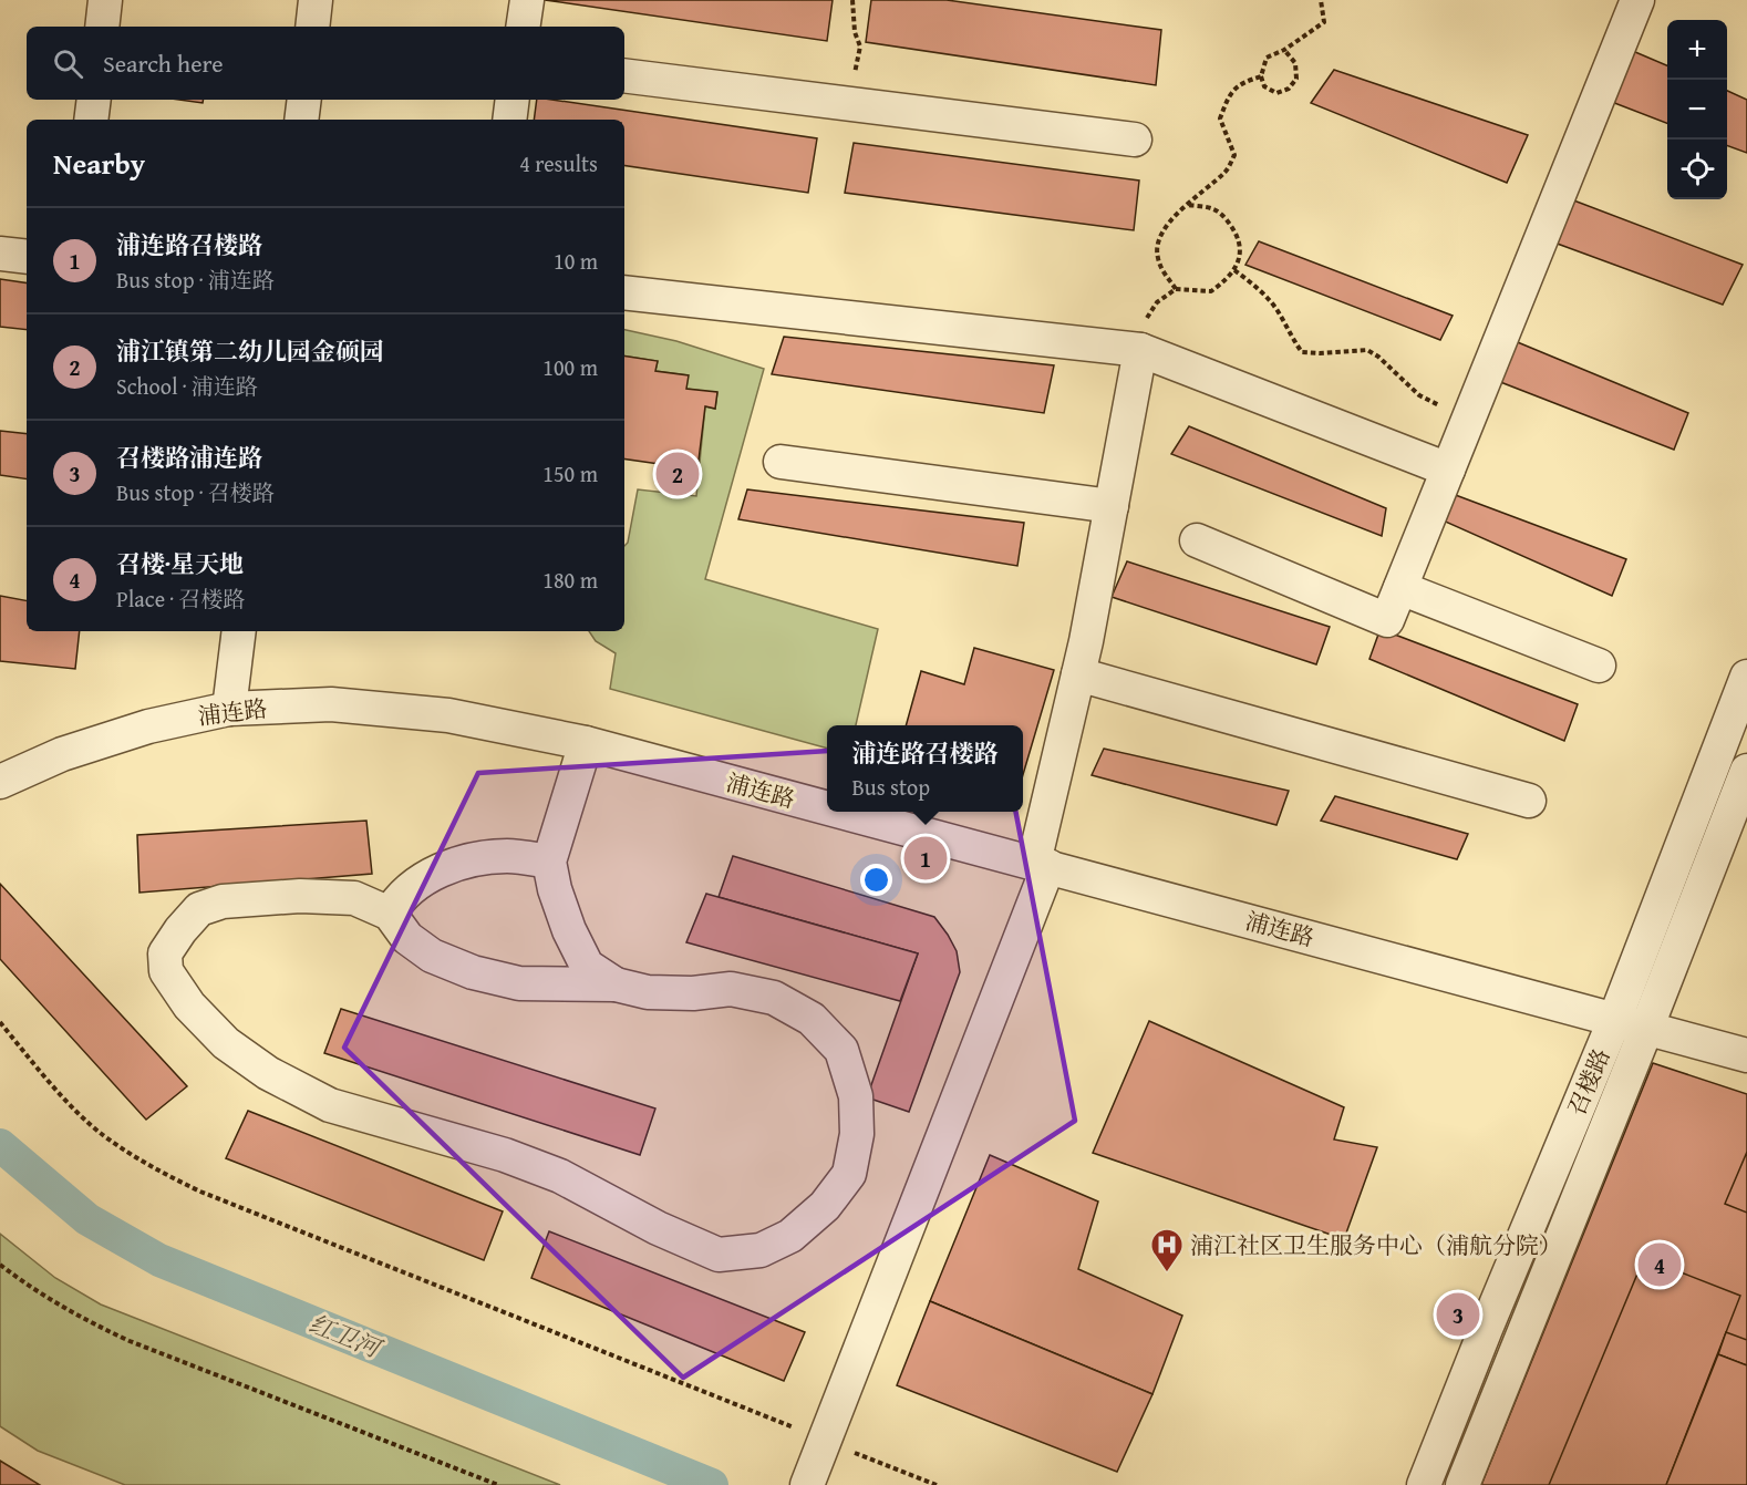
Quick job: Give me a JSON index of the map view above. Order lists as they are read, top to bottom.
{
  "streets": {
    "street": ["浦连路", "召楼路"]
  },
  "crossings": [
    ["浦连路", "召楼路"]
  ],
  "water": ["红卫河"],
  "places": {
    "hospital": ["浦江社区卫生服务中心（浦航分院）"]
  },
  "page": {
    "map_buttons": ["+", "−"],
    "search": "Search here",
    "heading": ["Nearby", "4 results"],
    "list": [
      {
        "mark": "1",
        "name": "浦连路召楼路",
        "note": "Bus stop · 浦连路",
        "value": "10 m"
      },
      {
        "mark": "2",
        "name": "浦江镇第二幼儿园金硕园",
        "note": "School · 浦连路",
        "value": "100 m"
      },
      {
        "mark": "3",
        "name": "召楼路浦连路",
        "note": "Bus stop · 召楼路",
        "value": "150 m"
      },
      {
        "mark": "4",
        "name": "召楼·星天地",
        "note": "Place · 召楼路",
        "value": "180 m"
      }
    ],
    "pins": [
      "2",
      "1",
      "4",
      "3"
    ],
    "popup": ["浦连路召楼路", "Bus stop"]
  }
}
